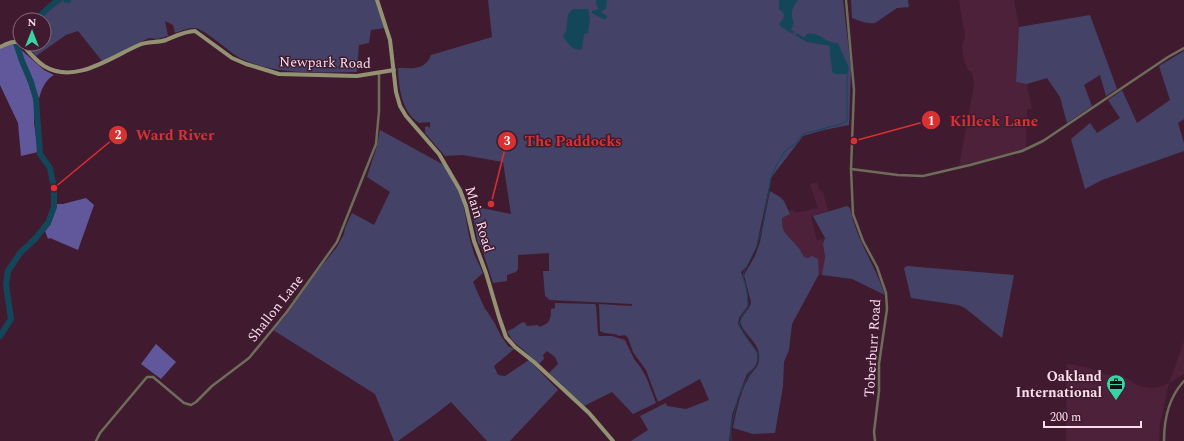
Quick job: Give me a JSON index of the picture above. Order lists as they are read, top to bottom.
{
  "streets": {
    "main road": ["Newpark Road", "Main Road"],
    "street": ["Shallon Lane", "Toberburr Road"]
  },
  "crossings": [
    ["Newpark Road", "Main Road"],
    ["Newpark Road", "Shallon Lane"]
  ],
  "places": {
    "other": ["Killeek Lane", "Ward River", "The Paddocks"],
    "office": ["Oakland International"]
  },
  "scale_bar": "200 m",
  "north": "top"
}
